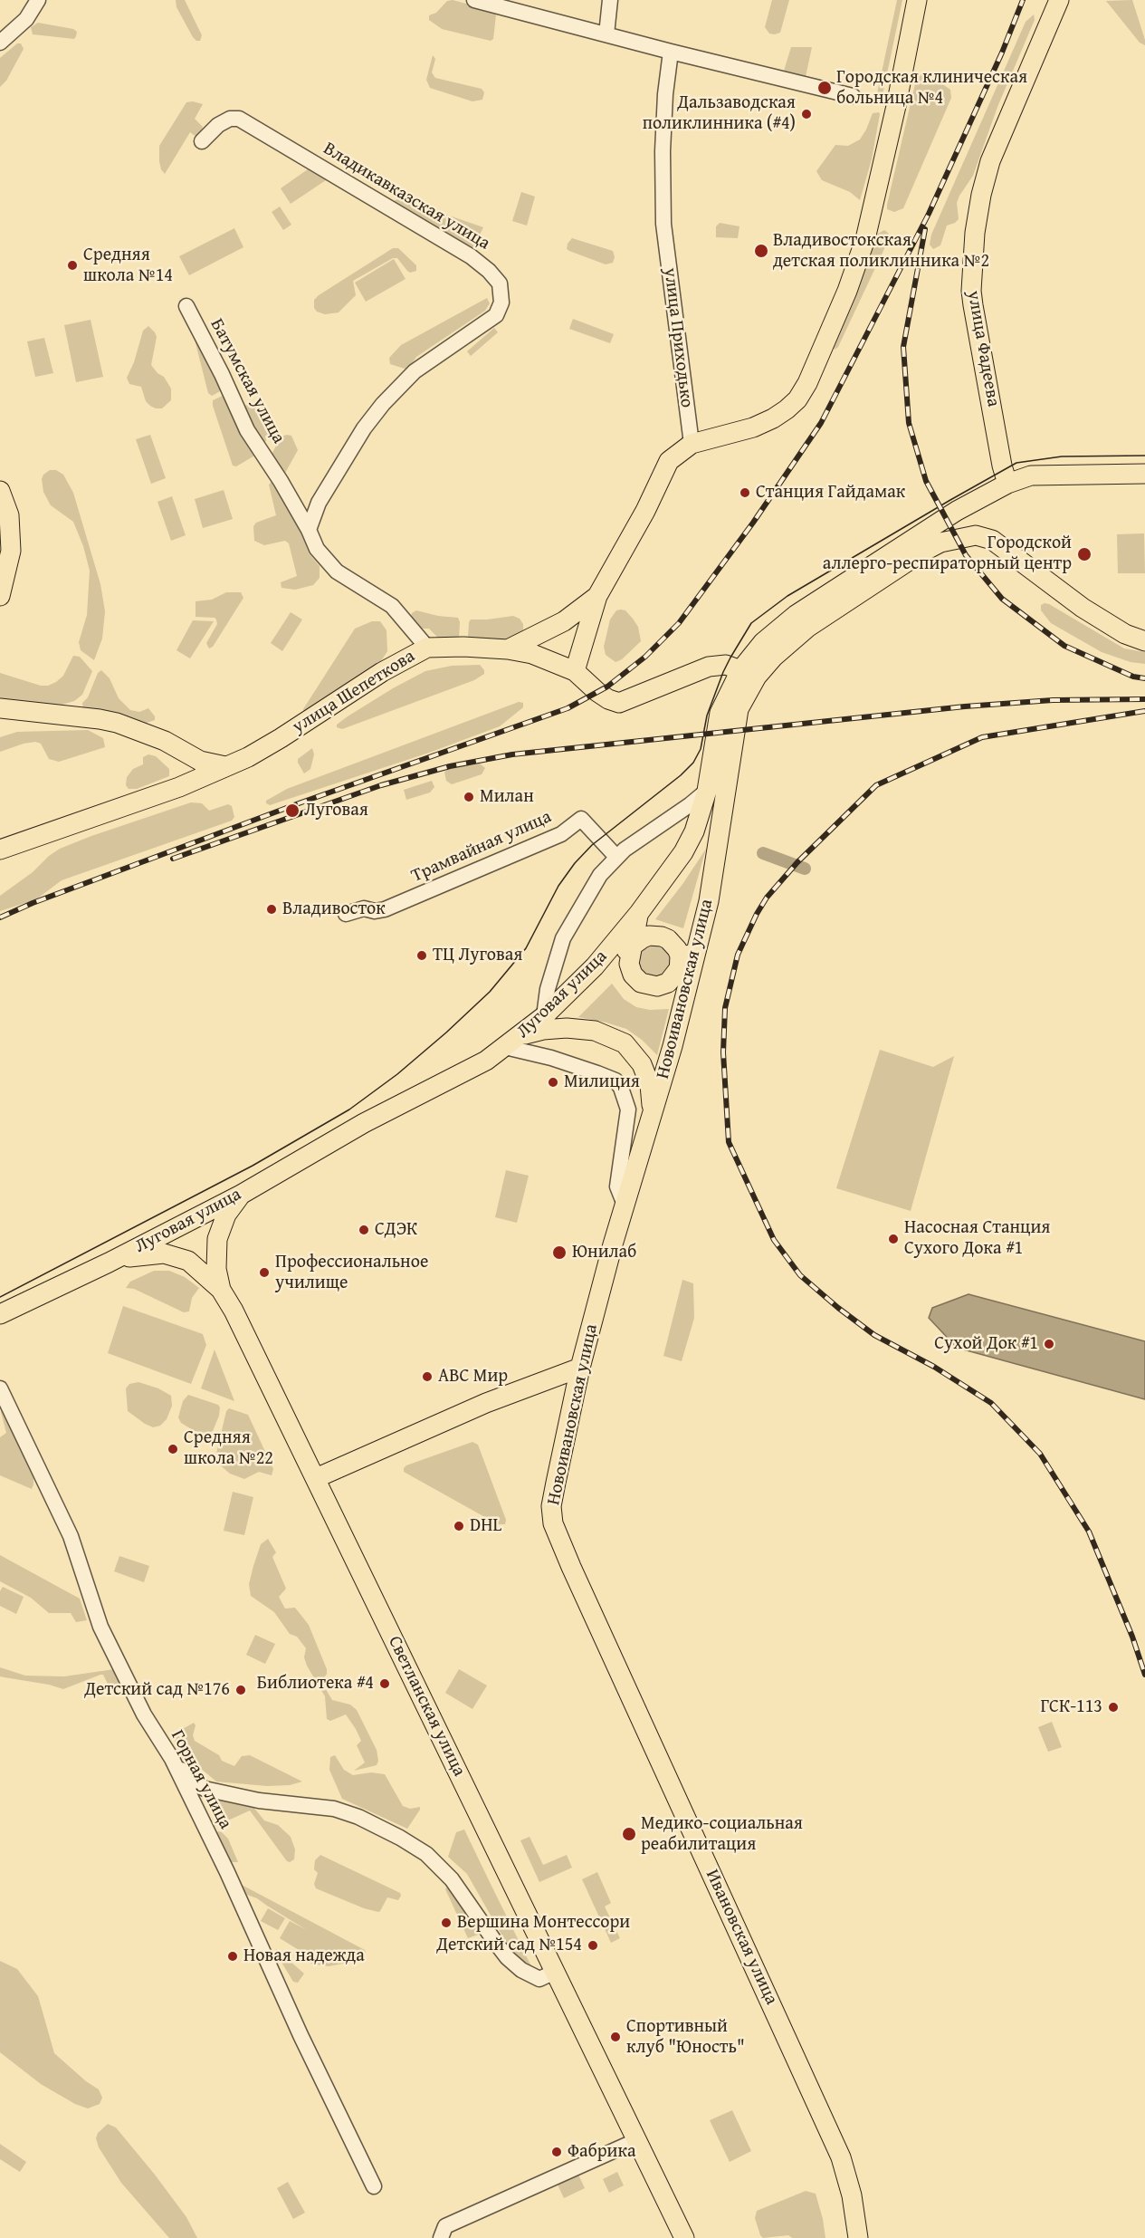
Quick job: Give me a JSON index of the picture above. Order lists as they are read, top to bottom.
{
  "streets": {
    "main road": [
      "улица Фадеева",
      "улица Шепеткова",
      "Новоивановская улица",
      "Луговая улица",
      "Светланская улица",
      "Ивановская улица"
    ],
    "street": [
      "Владикавказская улица",
      "улица Приходько",
      "Батумская улица",
      "Трамвайная улица",
      "Горная улица"
    ]
  },
  "crossings": [
    ["Владикавказская улица", "Батумская улица"],
    ["улица Фадеева", "Луговая улица"],
    ["улица Шепеткова", "Луговая улица"],
    ["Новоивановская улица", "Ивановская улица"],
    ["Луговая улица", "Светланская улица"]
  ],
  "places": [
    "Городская клиническая больница №4",
    "Дальзаводская поликлинника (#4)",
    "Владивостокская детская поликлинника №2",
    "Средняя школа №14",
    "Станция Гайдамак",
    "Городской аллерго-респираторный центр",
    "Милан",
    "Луговая",
    "Владивосток",
    "ТЦ Луговая",
    "Милиция",
    "СДЭК",
    "Насосная Станция Сухого Дока #1",
    "Юнилаб",
    "Профессиональное училище",
    "Сухой Док #1",
    "ABC Мир",
    "Средняя школа №22",
    "DHL",
    "Библиотека #4",
    "Детский сад №176",
    "ГСК-113",
    "Медико-социальная реабилитация",
    "Вершина Монтессори",
    "Детский сад №154",
    "Новая надежда",
    "Спортивный клуб \"Юность\"",
    "Фабрика"
  ]
}
